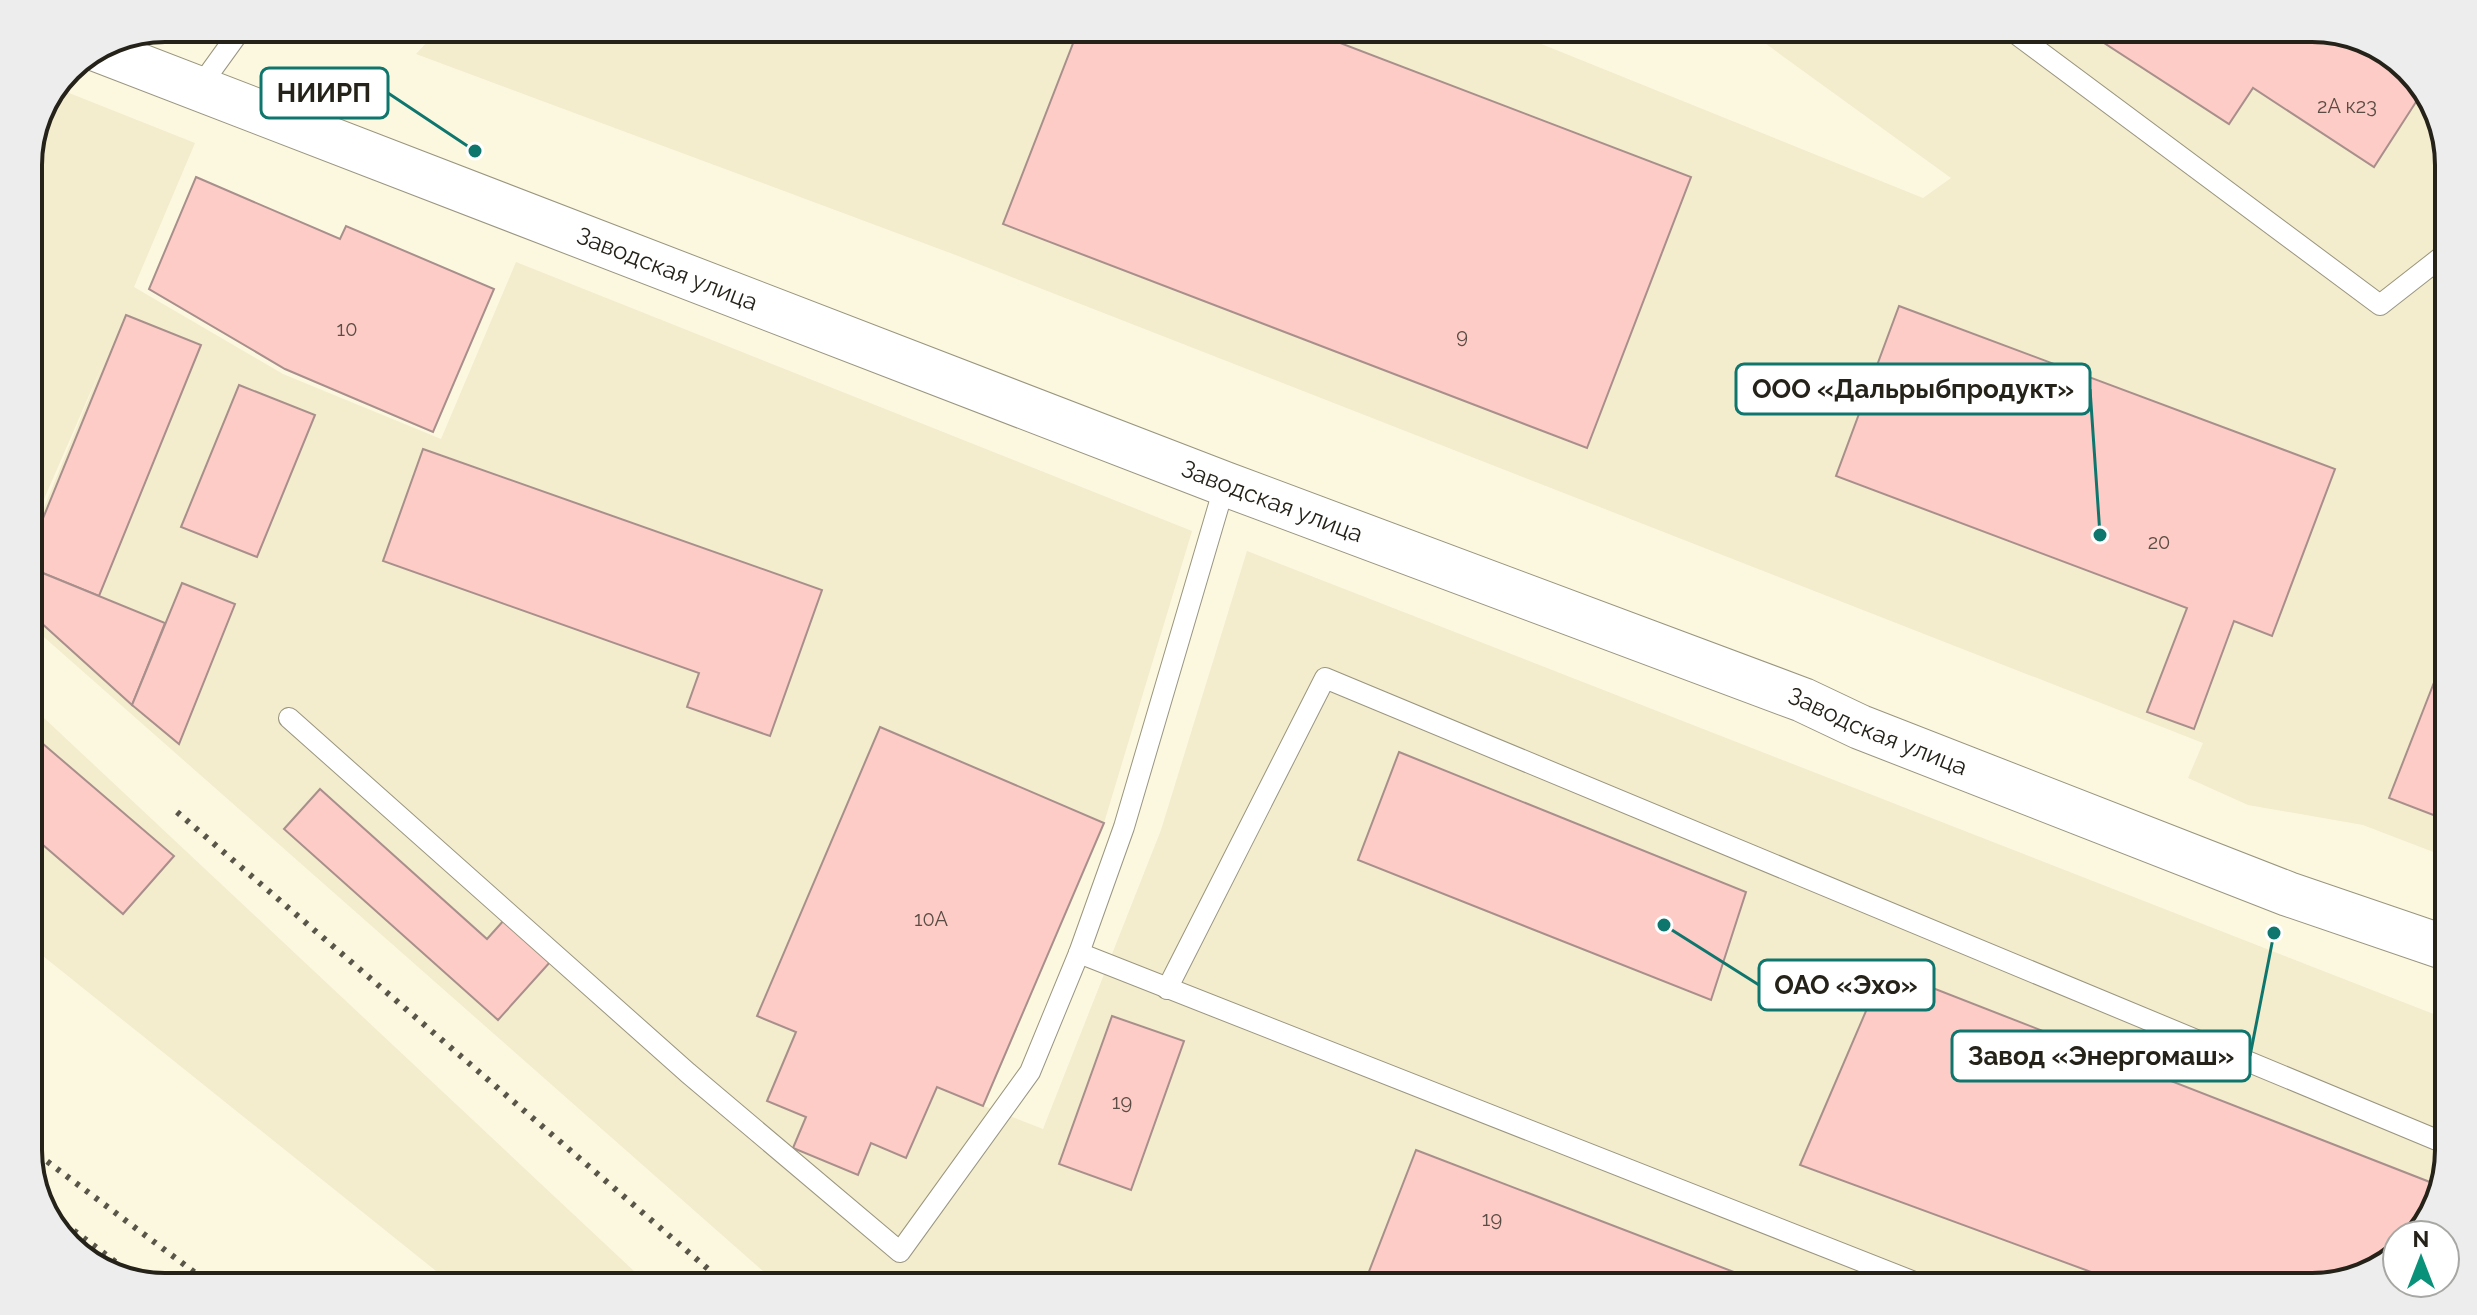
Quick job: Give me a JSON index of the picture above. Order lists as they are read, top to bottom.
{
  "streets": {
    "street": ["Заводская улица"]
  },
  "places": [
    "НИИРП",
    "ООО «Дальрыбпродукт»",
    "ОАО «Эхо»",
    "Завод «Энергомаш»"
  ],
  "house_numbers": [
    "2А к23",
    "10",
    "9",
    "20",
    "10А",
    "19",
    "19"
  ],
  "north": "top"
}
